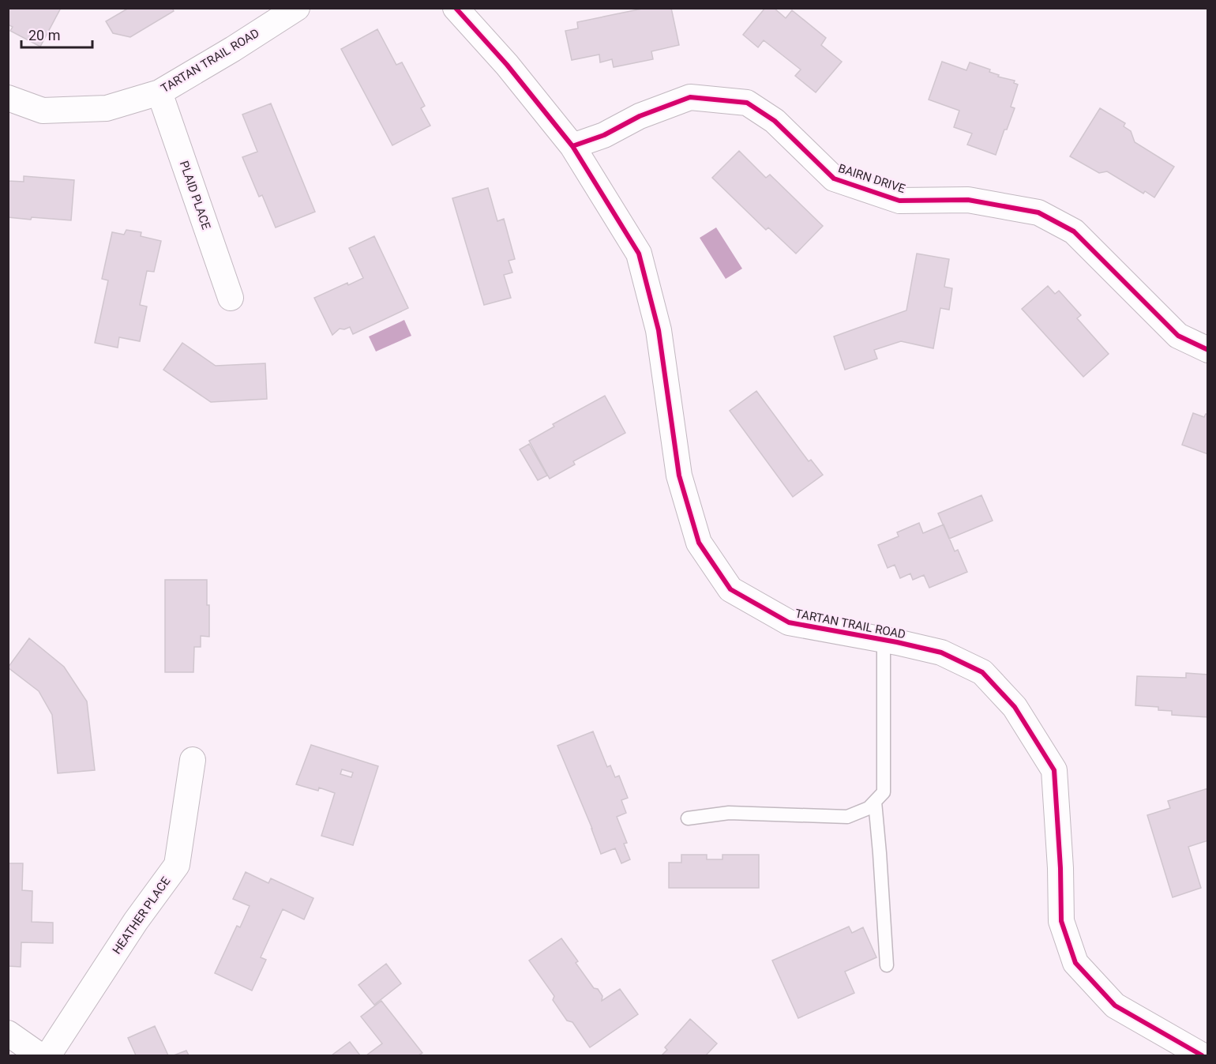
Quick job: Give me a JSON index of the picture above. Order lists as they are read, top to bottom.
{
  "streets": {
    "street": [
      "TARTAN TRAIL ROAD",
      "BAIRN DRIVE",
      "PLAID PLACE",
      "HEATHER PLACE"
    ]
  },
  "crossings": [
    ["TARTAN TRAIL ROAD", "BAIRN DRIVE"],
    ["TARTAN TRAIL ROAD", "PLAID PLACE"]
  ],
  "scale_bar": "20 m"
}
